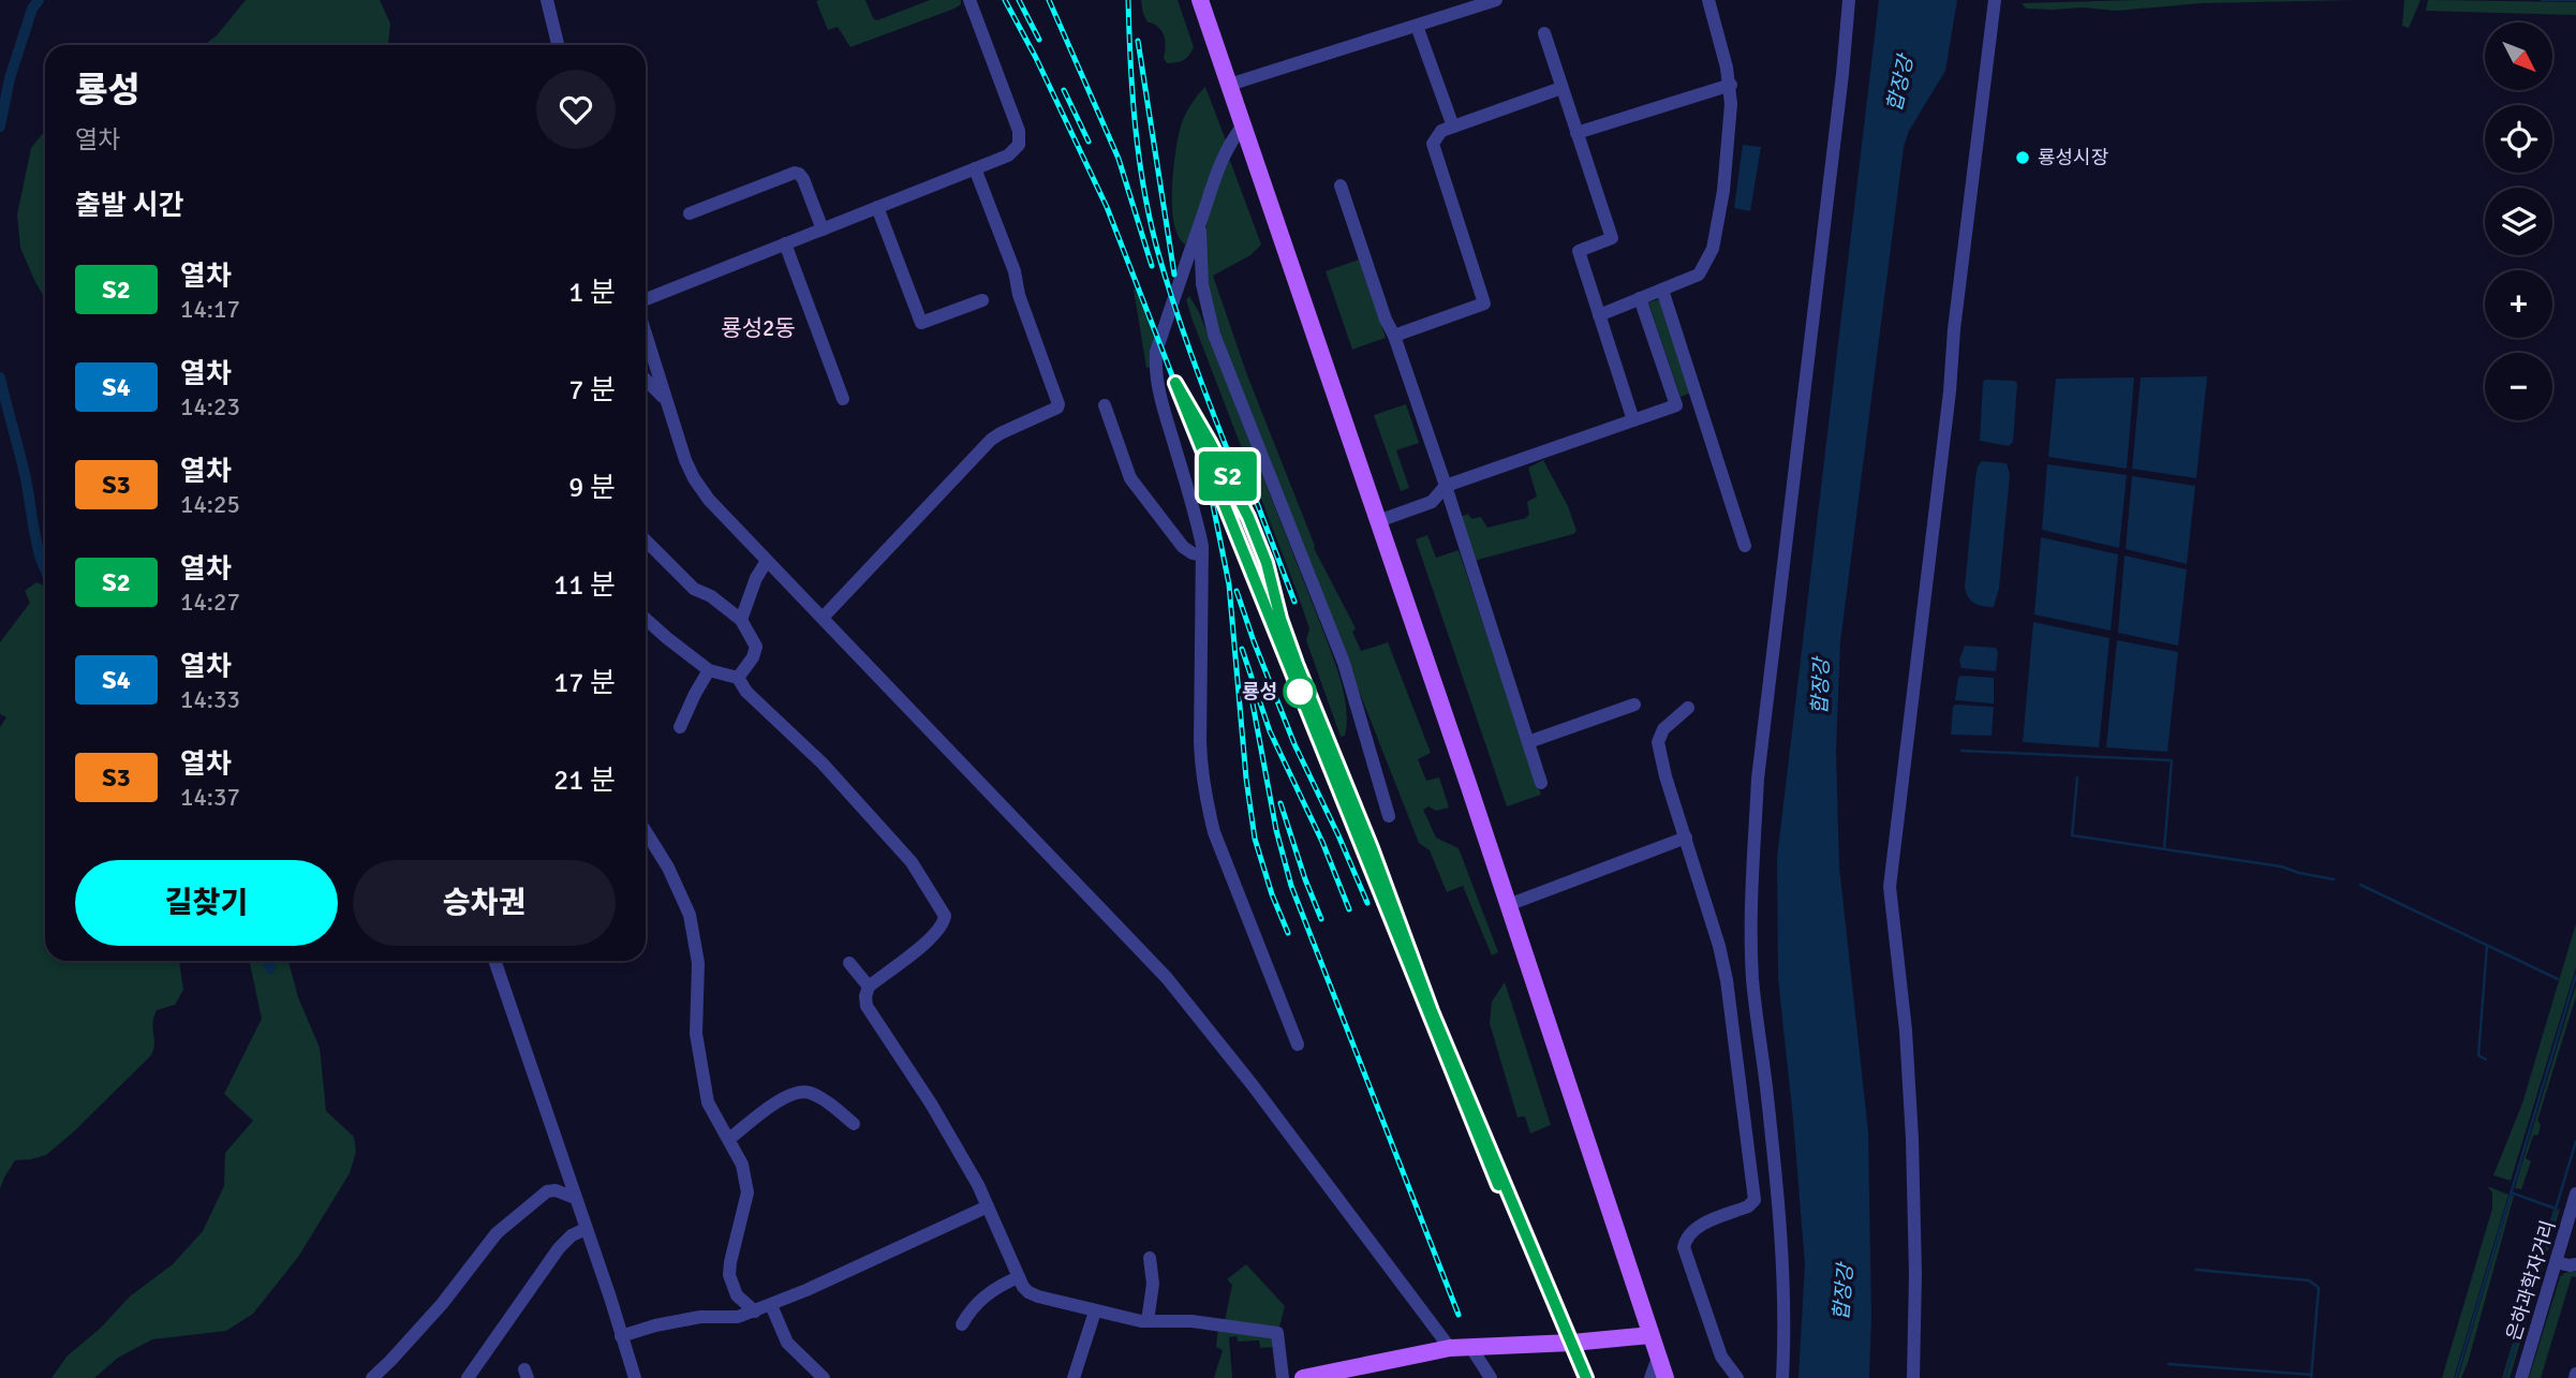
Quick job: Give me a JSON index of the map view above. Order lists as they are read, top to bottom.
{
  "streets": {
    "street": ["은하과학자거리"]
  },
  "districts": ["룡성2동"],
  "water": ["합장강"],
  "places": ["룡성시장", "룡성"],
  "north": "bottom right",
  "page": {
    "on_map": "S2",
    "map_buttons": ["+", "−"],
    "heading": [
      ["룡성", "열차"],
      "출발 시간"
    ],
    "list": [
      {
        "mark": "S2",
        "name": "열차",
        "note": "14:17",
        "value": "1 분"
      },
      {
        "mark": "S4",
        "name": "열차",
        "note": "14:23",
        "value": "7 분"
      },
      {
        "mark": "S3",
        "name": "열차",
        "note": "14:25",
        "value": "9 분"
      },
      {
        "mark": "S2",
        "name": "열차",
        "note": "14:27",
        "value": "11 분"
      },
      {
        "mark": "S4",
        "name": "열차",
        "note": "14:33",
        "value": "17 분"
      },
      {
        "mark": "S3",
        "name": "열차",
        "note": "14:37",
        "value": "21 분"
      }
    ],
    "buttons": ["길찾기", "승차권"]
  }
}
